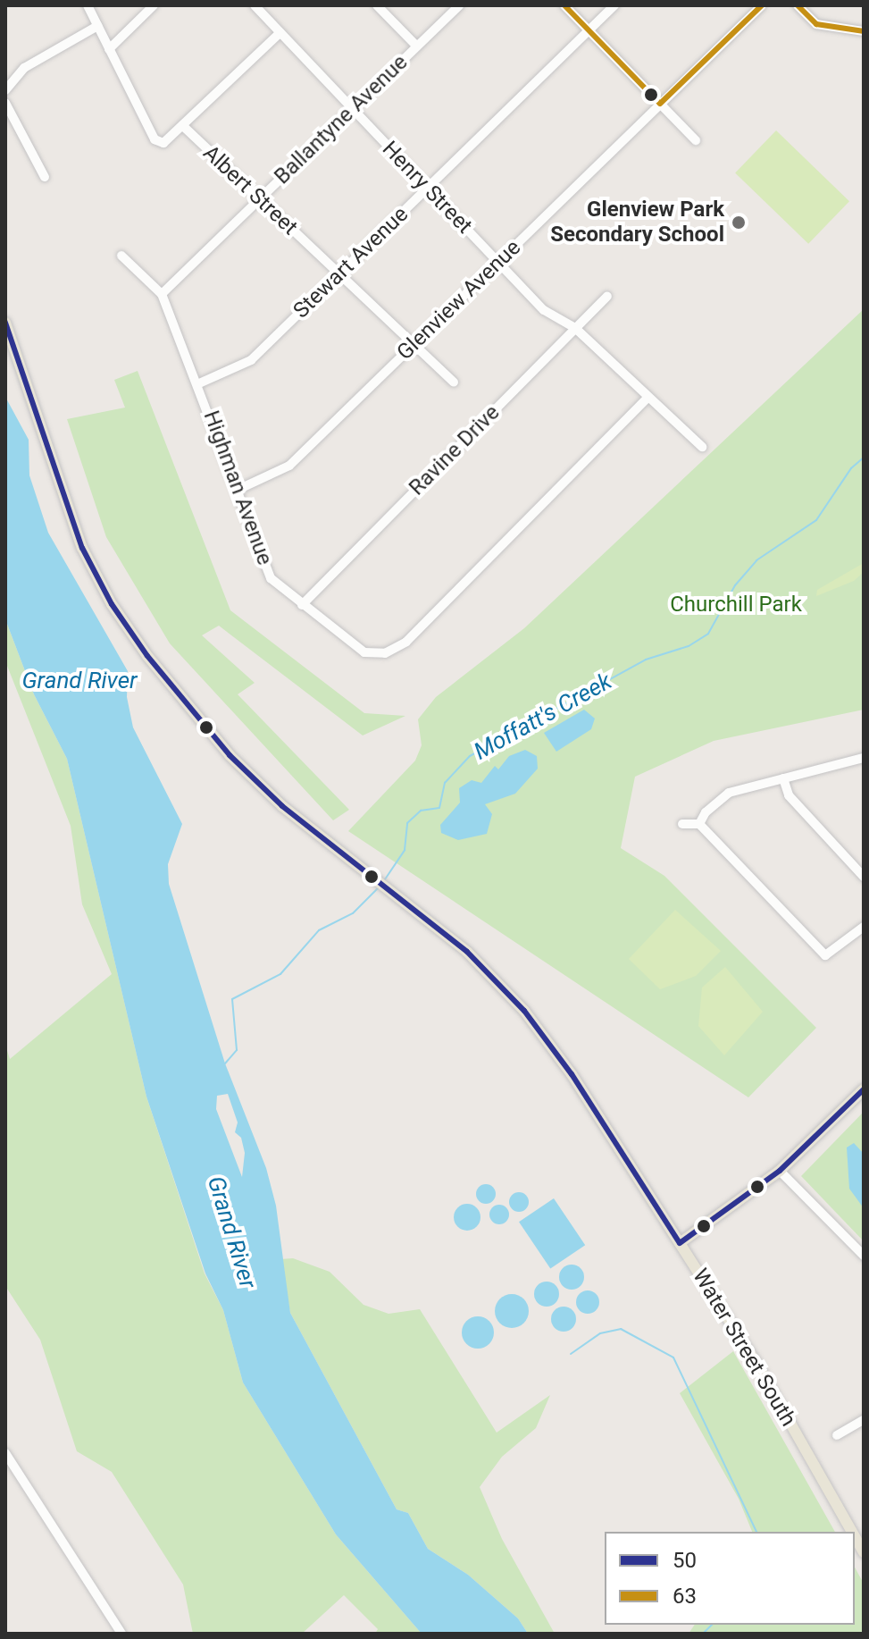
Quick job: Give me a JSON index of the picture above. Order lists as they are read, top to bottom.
{
  "streets": {
    "main road": ["Water Street South"],
    "street": [
      "Ballantyne Avenue",
      "Henry Street",
      "Albert Street",
      "Stewart Avenue",
      "Glenview Avenue",
      "Ravine Drive",
      "Highman Avenue"
    ]
  },
  "crossings": [
    ["Ballantyne Avenue", "Henry Street"],
    ["Ballantyne Avenue", "Albert Street"],
    ["Ballantyne Avenue", "Highman Avenue"],
    ["Henry Street", "Stewart Avenue"],
    ["Henry Street", "Glenview Avenue"],
    ["Henry Street", "Ravine Drive"],
    ["Henry Street", "Highman Avenue"],
    ["Albert Street", "Stewart Avenue"],
    ["Albert Street", "Glenview Avenue"],
    ["Stewart Avenue", "Highman Avenue"],
    ["Glenview Avenue", "Highman Avenue"],
    ["Ravine Drive", "Highman Avenue"]
  ],
  "water": ["Grand River", "Moffatt's Creek"],
  "parks": ["Churchill Park"],
  "places": ["Glenview Park Secondary School"],
  "lines": ["transit line 63", "transit line 50"],
  "legend": ["50", "63"]
}
